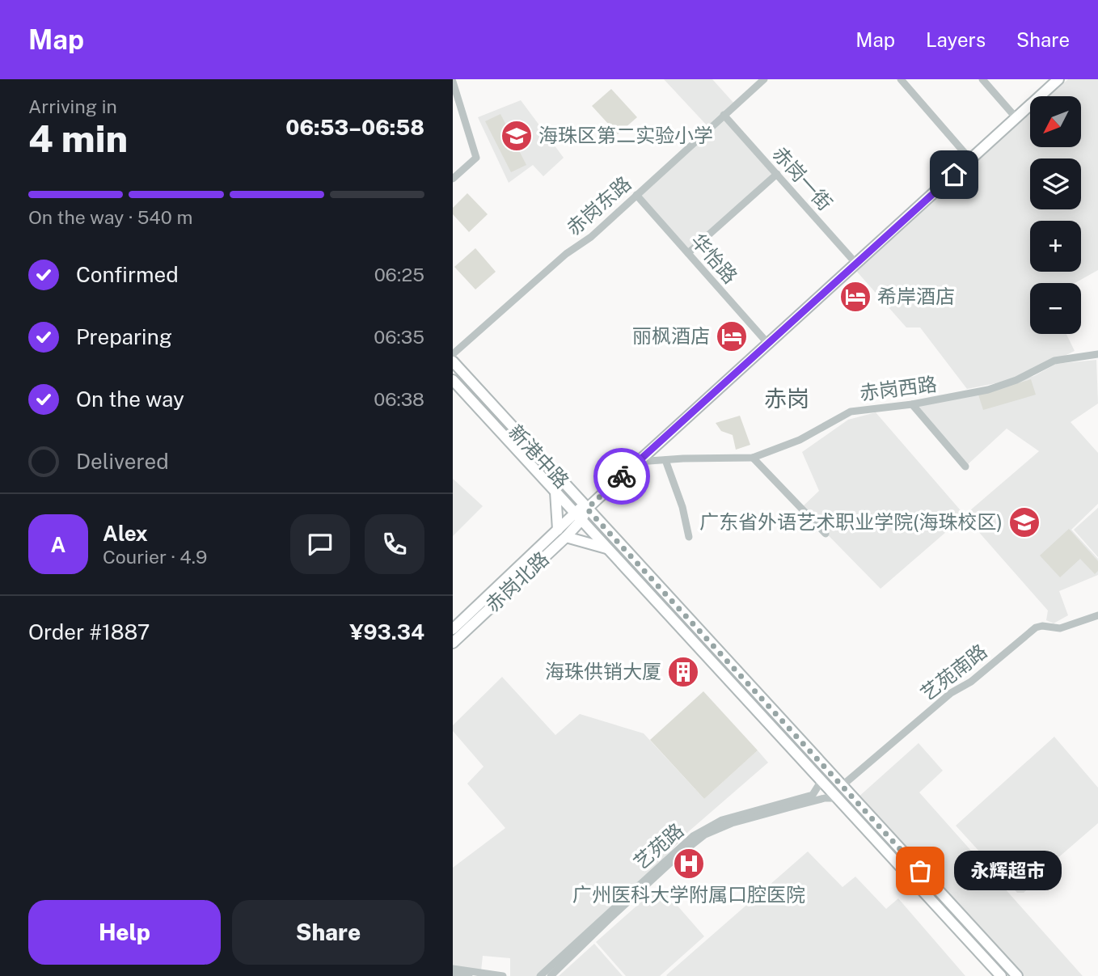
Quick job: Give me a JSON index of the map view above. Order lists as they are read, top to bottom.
{
  "streets": {
    "main road": ["新港中路", "赤岗北路"],
    "street": [
      "赤岗一街",
      "赤岗东路",
      "华怡路",
      "赤岗西路",
      "艺苑南路",
      "艺苑路"
    ]
  },
  "crossings": [
    ["赤岗一街", "赤岗东路"],
    ["赤岗东路", "华怡路"],
    ["新港中路", "赤岗北路"],
    ["新港中路", "艺苑南路"],
    ["新港中路", "艺苑路"]
  ],
  "districts": ["赤岗"],
  "places": {
    "school or university": ["海珠区第二实验小学", "广东省外语艺术职业学院(海珠校区)"],
    "hotel": ["希岸酒店", "丽枫酒店"],
    "building": ["海珠供销大厦"],
    "hospital": ["广州医科大学附属口腔医院"],
    "other": ["永辉超市"]
  },
  "north": "bottom left",
  "page": {
    "header": "Map",
    "nav": ["Map", "Layers", "Share"],
    "heading": ["4 min", "Arriving in", "06:53–06:58"],
    "panel": [
      "Alex",
      "Courier · 4.9",
      "Order #1887",
      "¥93.34"
    ],
    "map_buttons": ["+", "−"],
    "bar": "On the way · 540 m",
    "list": [
      ["Confirmed", "06:25"],
      ["Preparing", "06:35"],
      ["On the way", "06:38"],
      "Delivered"
    ],
    "round": "A",
    "bubble": "永辉超市",
    "buttons": ["Help", "Share"]
  }
}
